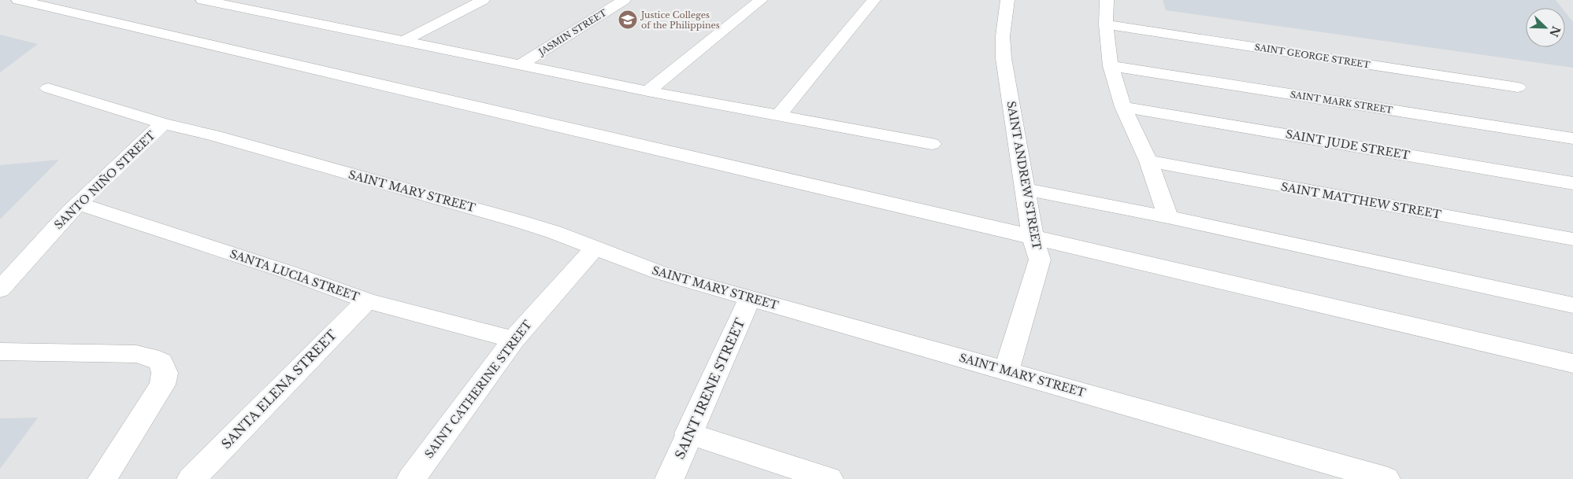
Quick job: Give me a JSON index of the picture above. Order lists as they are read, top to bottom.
{
  "streets": {
    "street": [
      "JASMIN STREET",
      "SAINT GEORGE STREET",
      "SAINT MARK STREET",
      "SAINT JUDE STREET",
      "SAINT ANDREW STREET",
      "SANTO NIÑO STREET",
      "SAINT MARY STREET",
      "SAINT MATTHEW STREET",
      "SANTA LUCIA STREET",
      "SAINT IRENE STREET",
      "SANTA ELENA STREET",
      "SAINT CATHERINE STREET"
    ]
  },
  "crossings": [
    ["SAINT ANDREW STREET", "SAINT MARY STREET"],
    ["SANTO NIÑO STREET", "SAINT MARY STREET"],
    ["SANTO NIÑO STREET", "SANTA LUCIA STREET"],
    ["SAINT MARY STREET", "SAINT IRENE STREET"],
    ["SAINT MARY STREET", "SAINT CATHERINE STREET"],
    ["SANTA LUCIA STREET", "SANTA ELENA STREET"],
    ["SANTA LUCIA STREET", "SAINT CATHERINE STREET"]
  ],
  "places": {
    "school or university": ["Justice Colleges of the Philippines"]
  },
  "north": "bottom right"
}
